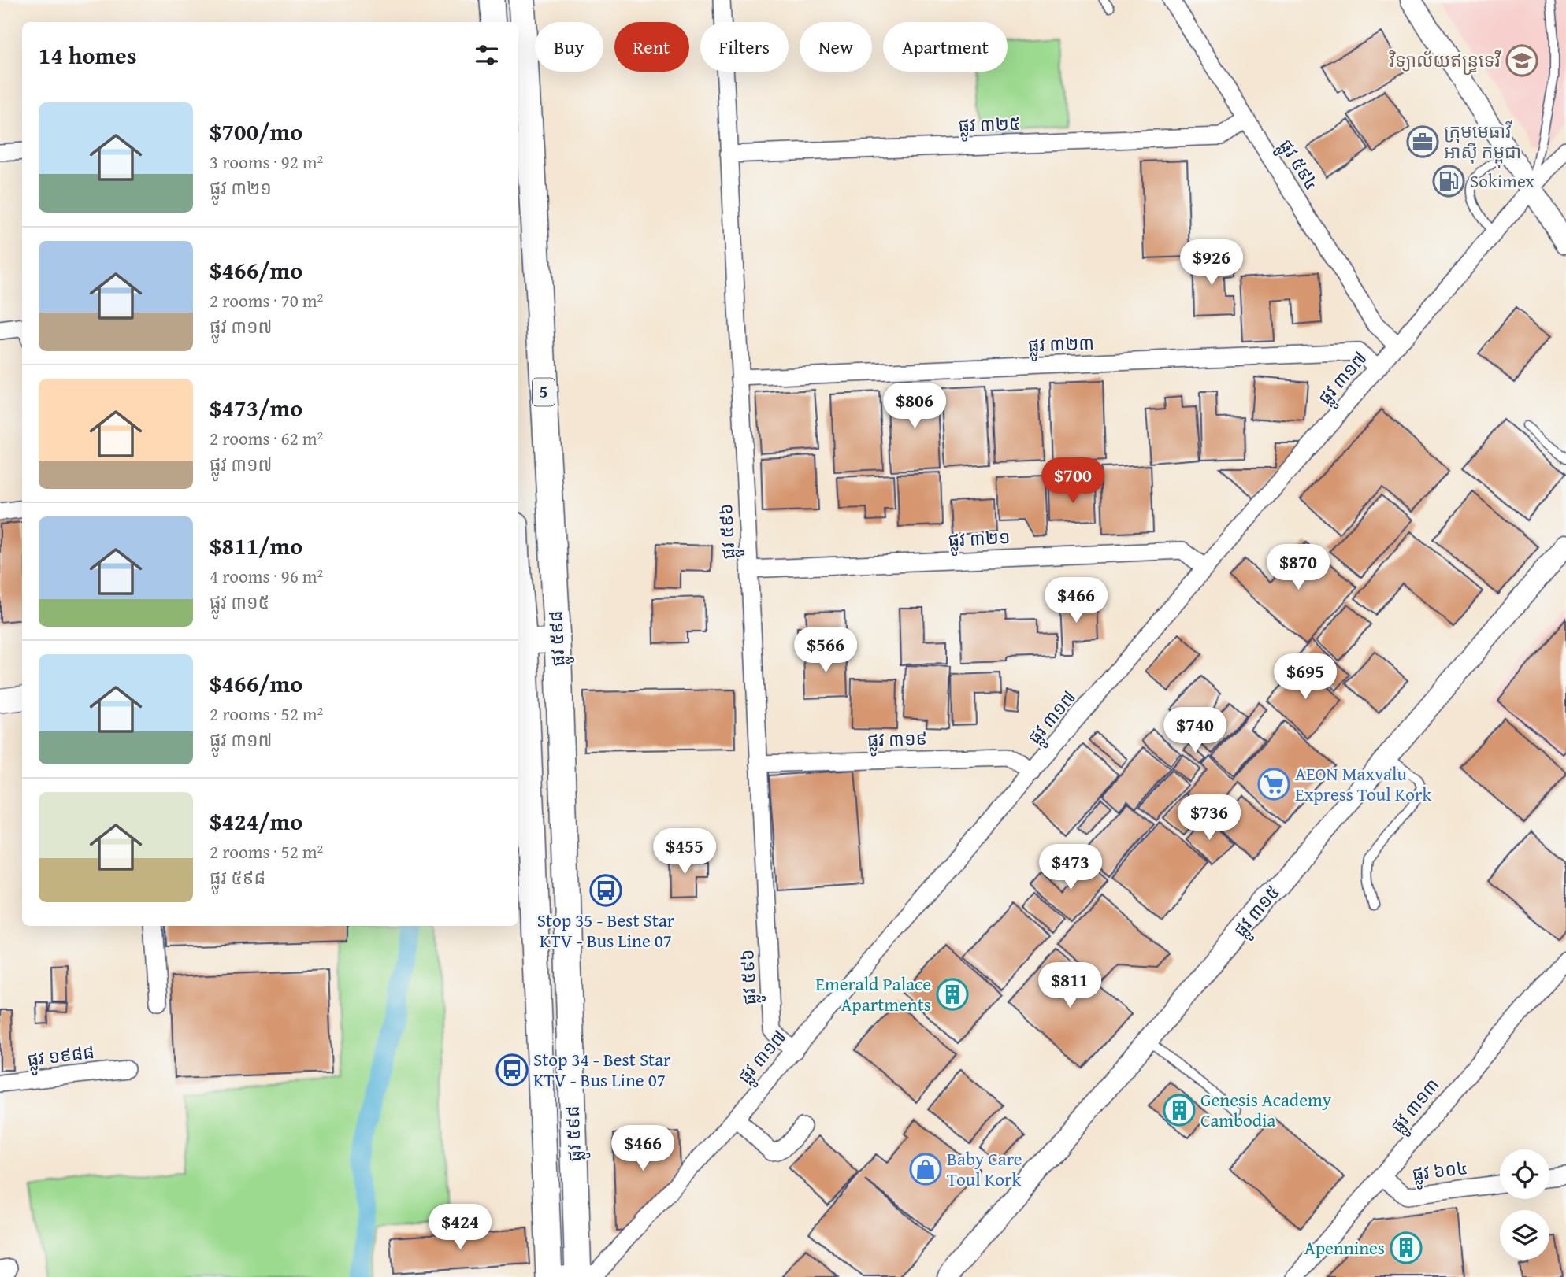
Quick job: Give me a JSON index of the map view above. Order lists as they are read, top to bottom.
{
  "streets": {
    "main road": ["5", "ផ្លូវ ៥៩៨"],
    "street": [
      "ផ្លូវ ៣២៥",
      "ផ្លូវ ៥៩៤",
      "ផ្លូវ ៣២៣",
      "ផ្លូវ ៣១៧",
      "ផ្លូវ ៥៩៦",
      "ផ្លូវ ៣២១",
      "ផ្លូវ ៣១៩",
      "ផ្លូវ ៣១៥",
      "ផ្លូវ ១៩៨៨",
      "ផ្លូវ ៣១៣",
      "ផ្លូវ ៦០៤"
    ]
  },
  "crossings": [
    ["ផ្លូវ ៣២៥", "ផ្លូវ ៥៩៤"],
    ["ផ្លូវ ៣២៥", "ផ្លូវ ៥៩៦"],
    ["ផ្លូវ ៥៩៤", "ផ្លូវ ៣១៧"],
    ["ផ្លូវ ៣២៣", "ផ្លូវ ៣១៧"],
    ["ផ្លូវ ៣២៣", "ផ្លូវ ៥៩៦"],
    ["ផ្លូវ ៣១៧", "ផ្លូវ ៥៩៦"],
    ["ផ្លូវ ៣១៧", "ផ្លូវ ៣២១"],
    ["ផ្លូវ ៣១៧", "ផ្លូវ ៥៩៨"],
    ["ផ្លូវ ៣១៧", "ផ្លូវ ៣១៩"],
    ["ផ្លូវ ៥៩៦", "ផ្លូវ ៣២១"],
    ["ផ្លូវ ៥៩៦", "ផ្លូវ ៣១៩"],
    ["ផ្លូវ ៣១៣", "ផ្លូវ ៦០៤"]
  ],
  "places": {
    "school or university": ["វិទ្យាល័យឥន្រ្ទទេវី"],
    "office": ["ក្រុមមេធាវី អាស៊ី កម្ពុជា"],
    "fuel station": ["Sokimex"],
    "supermarket": ["AEON Maxvalu Express Toul Kork"],
    "bus stop": ["Stop 35 - Best Star KTV - Bus Line 07", "Stop 34 - Best Star KTV - Bus Line 07"],
    "building": ["Emerald Palace Apartments", "Genesis Academy Cambodia", "Apennines"],
    "shop": ["Baby Care Toul Kork"]
  },
  "page": {
    "chip": [
      "Buy",
      "Rent",
      "Filters",
      "New",
      "Apartment"
    ],
    "heading": "14 homes",
    "list": [
      {
        "name": "$700/mo",
        "note": "3 rooms · 92 m² · ផ្លូវ ៣២១"
      },
      {
        "name": "$466/mo",
        "note": "2 rooms · 70 m² · ផ្លូវ ៣១៧"
      },
      {
        "name": "$473/mo",
        "note": "2 rooms · 62 m² · ផ្លូវ ៣១៧"
      },
      {
        "name": "$811/mo",
        "note": "4 rooms · 96 m² · ផ្លូវ ៣១៥"
      },
      {
        "name": "$466/mo",
        "note": "2 rooms · 52 m² · ផ្លូវ ៣១៧"
      },
      {
        "name": "$424/mo",
        "note": "2 rooms · 52 m² · ផ្លូវ ៥៩៨"
      }
    ],
    "price": [
      "$926",
      "$806",
      "$700",
      "$870",
      "$466",
      "$566",
      "$695",
      "$740",
      "$736",
      "$455",
      "$473",
      "$811",
      "$466",
      "$424"
    ]
  }
}
